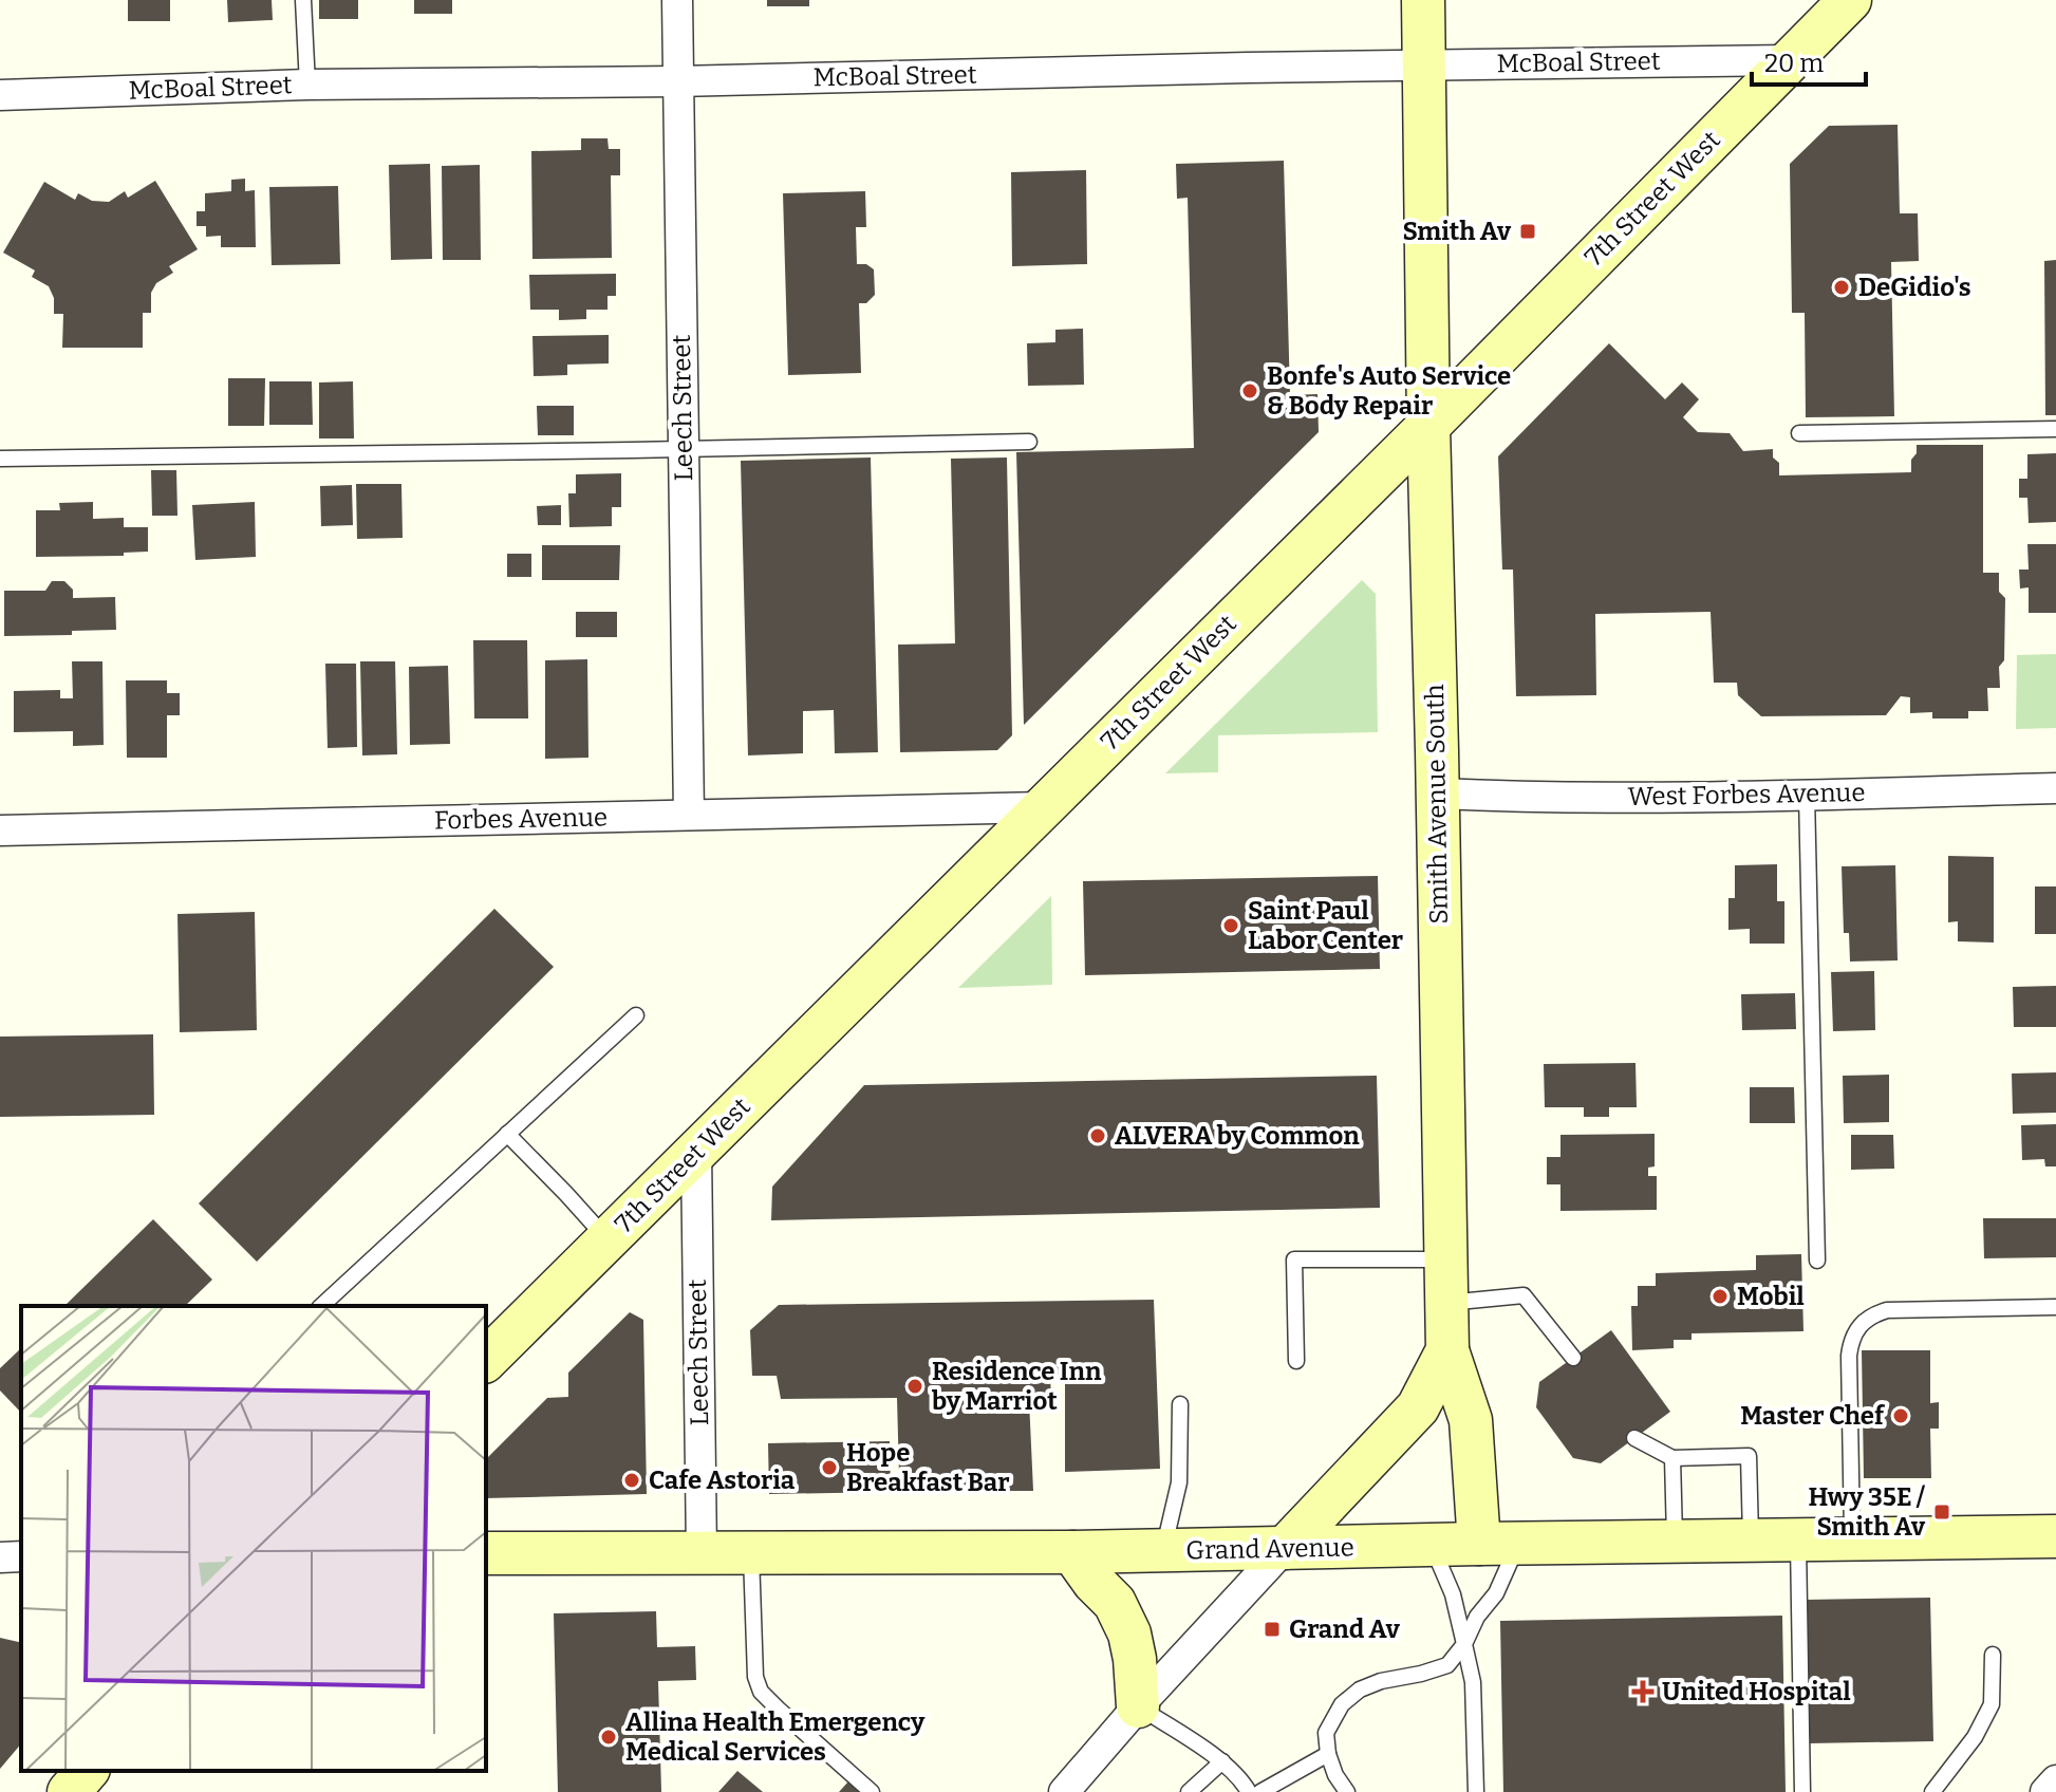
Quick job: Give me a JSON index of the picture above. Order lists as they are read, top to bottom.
{
  "streets": {
    "main road": ["7th Street West", "Smith Avenue South", "Grand Avenue"],
    "street": [
      "McBoal Street",
      "Leech Street",
      "West Forbes Avenue",
      "Forbes Avenue"
    ]
  },
  "crossings": [
    ["McBoal Street", "7th Street West"],
    ["McBoal Street", "Leech Street"],
    ["McBoal Street", "Smith Avenue South"],
    ["7th Street West", "Leech Street"],
    ["7th Street West", "Smith Avenue South"],
    ["7th Street West", "Forbes Avenue"],
    ["Leech Street", "Forbes Avenue"],
    ["Leech Street", "Grand Avenue"],
    ["West Forbes Avenue", "Smith Avenue South"],
    ["Smith Avenue South", "Grand Avenue"]
  ],
  "places": {
    "transit": ["Smith Av", "Hwy 35E / Smith Av", "Grand Av"],
    "other": [
      "DeGidio's",
      "Bonfe's Auto Service & Body Repair",
      "Saint Paul Labor Center",
      "ALVERA by Common",
      "Mobil",
      "Residence Inn by Marriot",
      "Master Chef",
      "Hope Breakfast Bar",
      "Cafe Astoria",
      "Allina Health Emergency Medical Services"
    ],
    "health": ["United Hospital"]
  },
  "scale_bar": "20 m"
}
